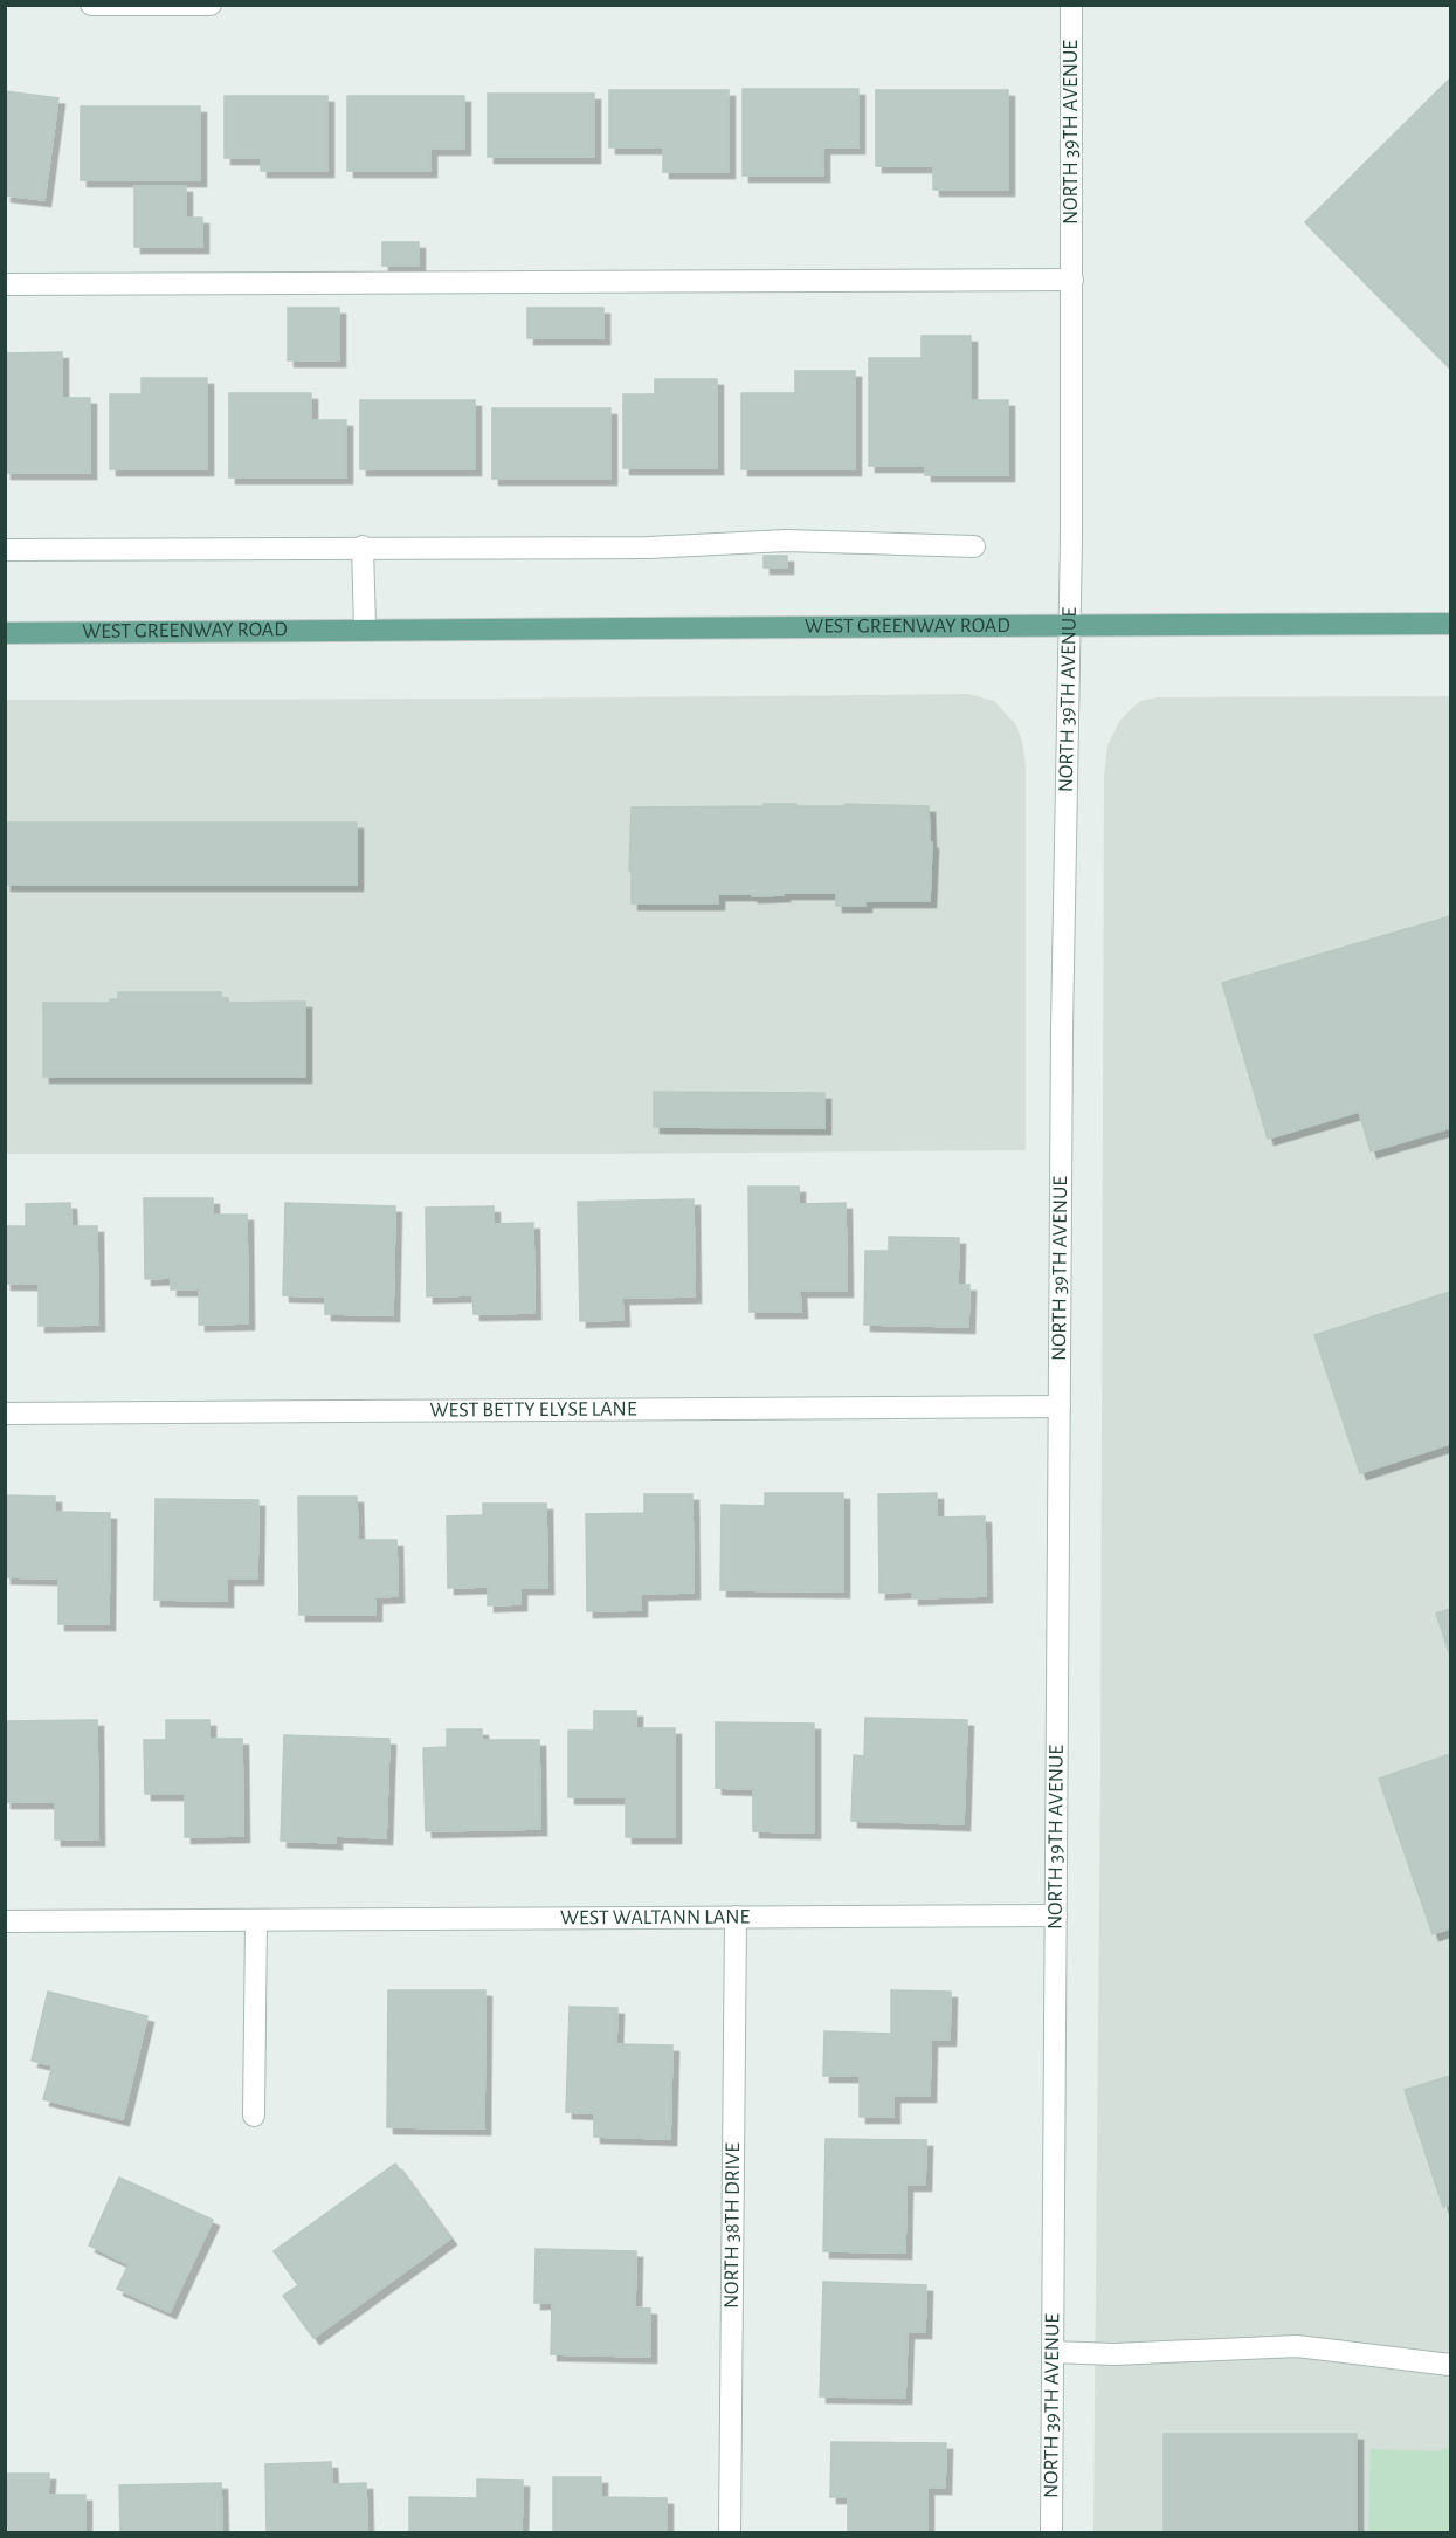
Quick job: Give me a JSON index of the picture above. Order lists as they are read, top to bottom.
{
  "streets": {
    "main road": ["WEST GREENWAY ROAD"],
    "street": [
      "NORTH 39TH AVENUE",
      "WEST BETTY ELYSE LANE",
      "WEST WALTANN LANE",
      "NORTH 38TH DRIVE"
    ]
  },
  "crossings": [
    ["NORTH 39TH AVENUE", "WEST GREENWAY ROAD"],
    ["NORTH 39TH AVENUE", "WEST BETTY ELYSE LANE"],
    ["NORTH 39TH AVENUE", "WEST WALTANN LANE"],
    ["WEST WALTANN LANE", "NORTH 38TH DRIVE"]
  ]
}
